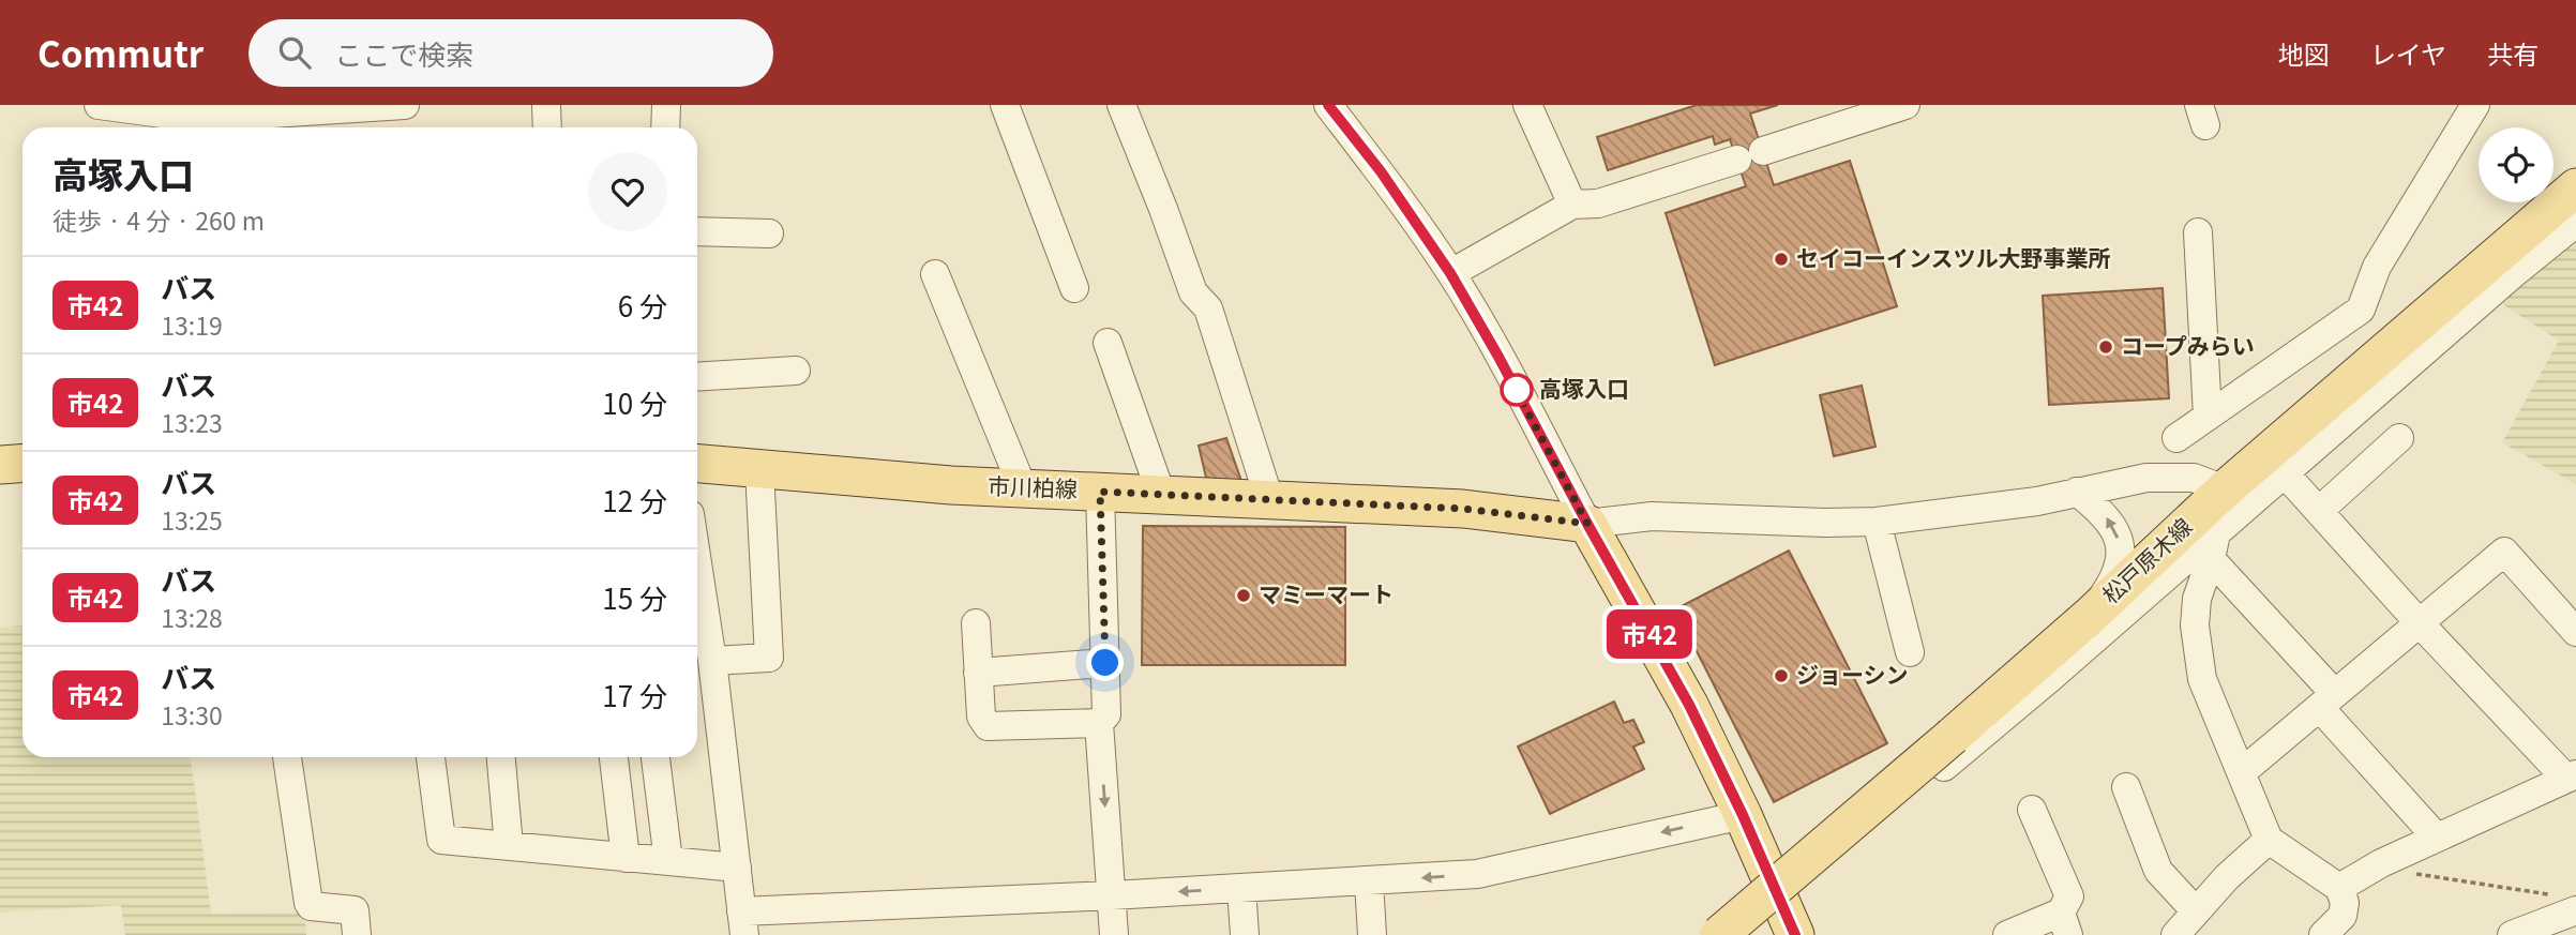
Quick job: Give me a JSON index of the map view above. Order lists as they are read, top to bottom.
{
  "streets": {
    "main road": ["市川柏線", "松戸原木線"]
  },
  "places": [
    "セイコーインスツル大野事業所",
    "コープみらい",
    "高塚入口",
    "マミーマート",
    "ジョーシン"
  ],
  "lines": ["bus line 市42"],
  "page": {
    "header": "Commutr",
    "search": "ここで検索",
    "nav": ["地図", "レイヤ", "共有"],
    "on_map": "市42",
    "heading": ["高塚入口", "徒歩 · 4 分 · 260 m"],
    "list": [
      {
        "mark": "市42",
        "name": "バス",
        "note": "13:19",
        "value": "6 分"
      },
      {
        "mark": "市42",
        "name": "バス",
        "note": "13:23",
        "value": "10 分"
      },
      {
        "mark": "市42",
        "name": "バス",
        "note": "13:25",
        "value": "12 分"
      },
      {
        "mark": "市42",
        "name": "バス",
        "note": "13:28",
        "value": "15 分"
      },
      {
        "mark": "市42",
        "name": "バス",
        "note": "13:30",
        "value": "17 分"
      }
    ]
  }
}
